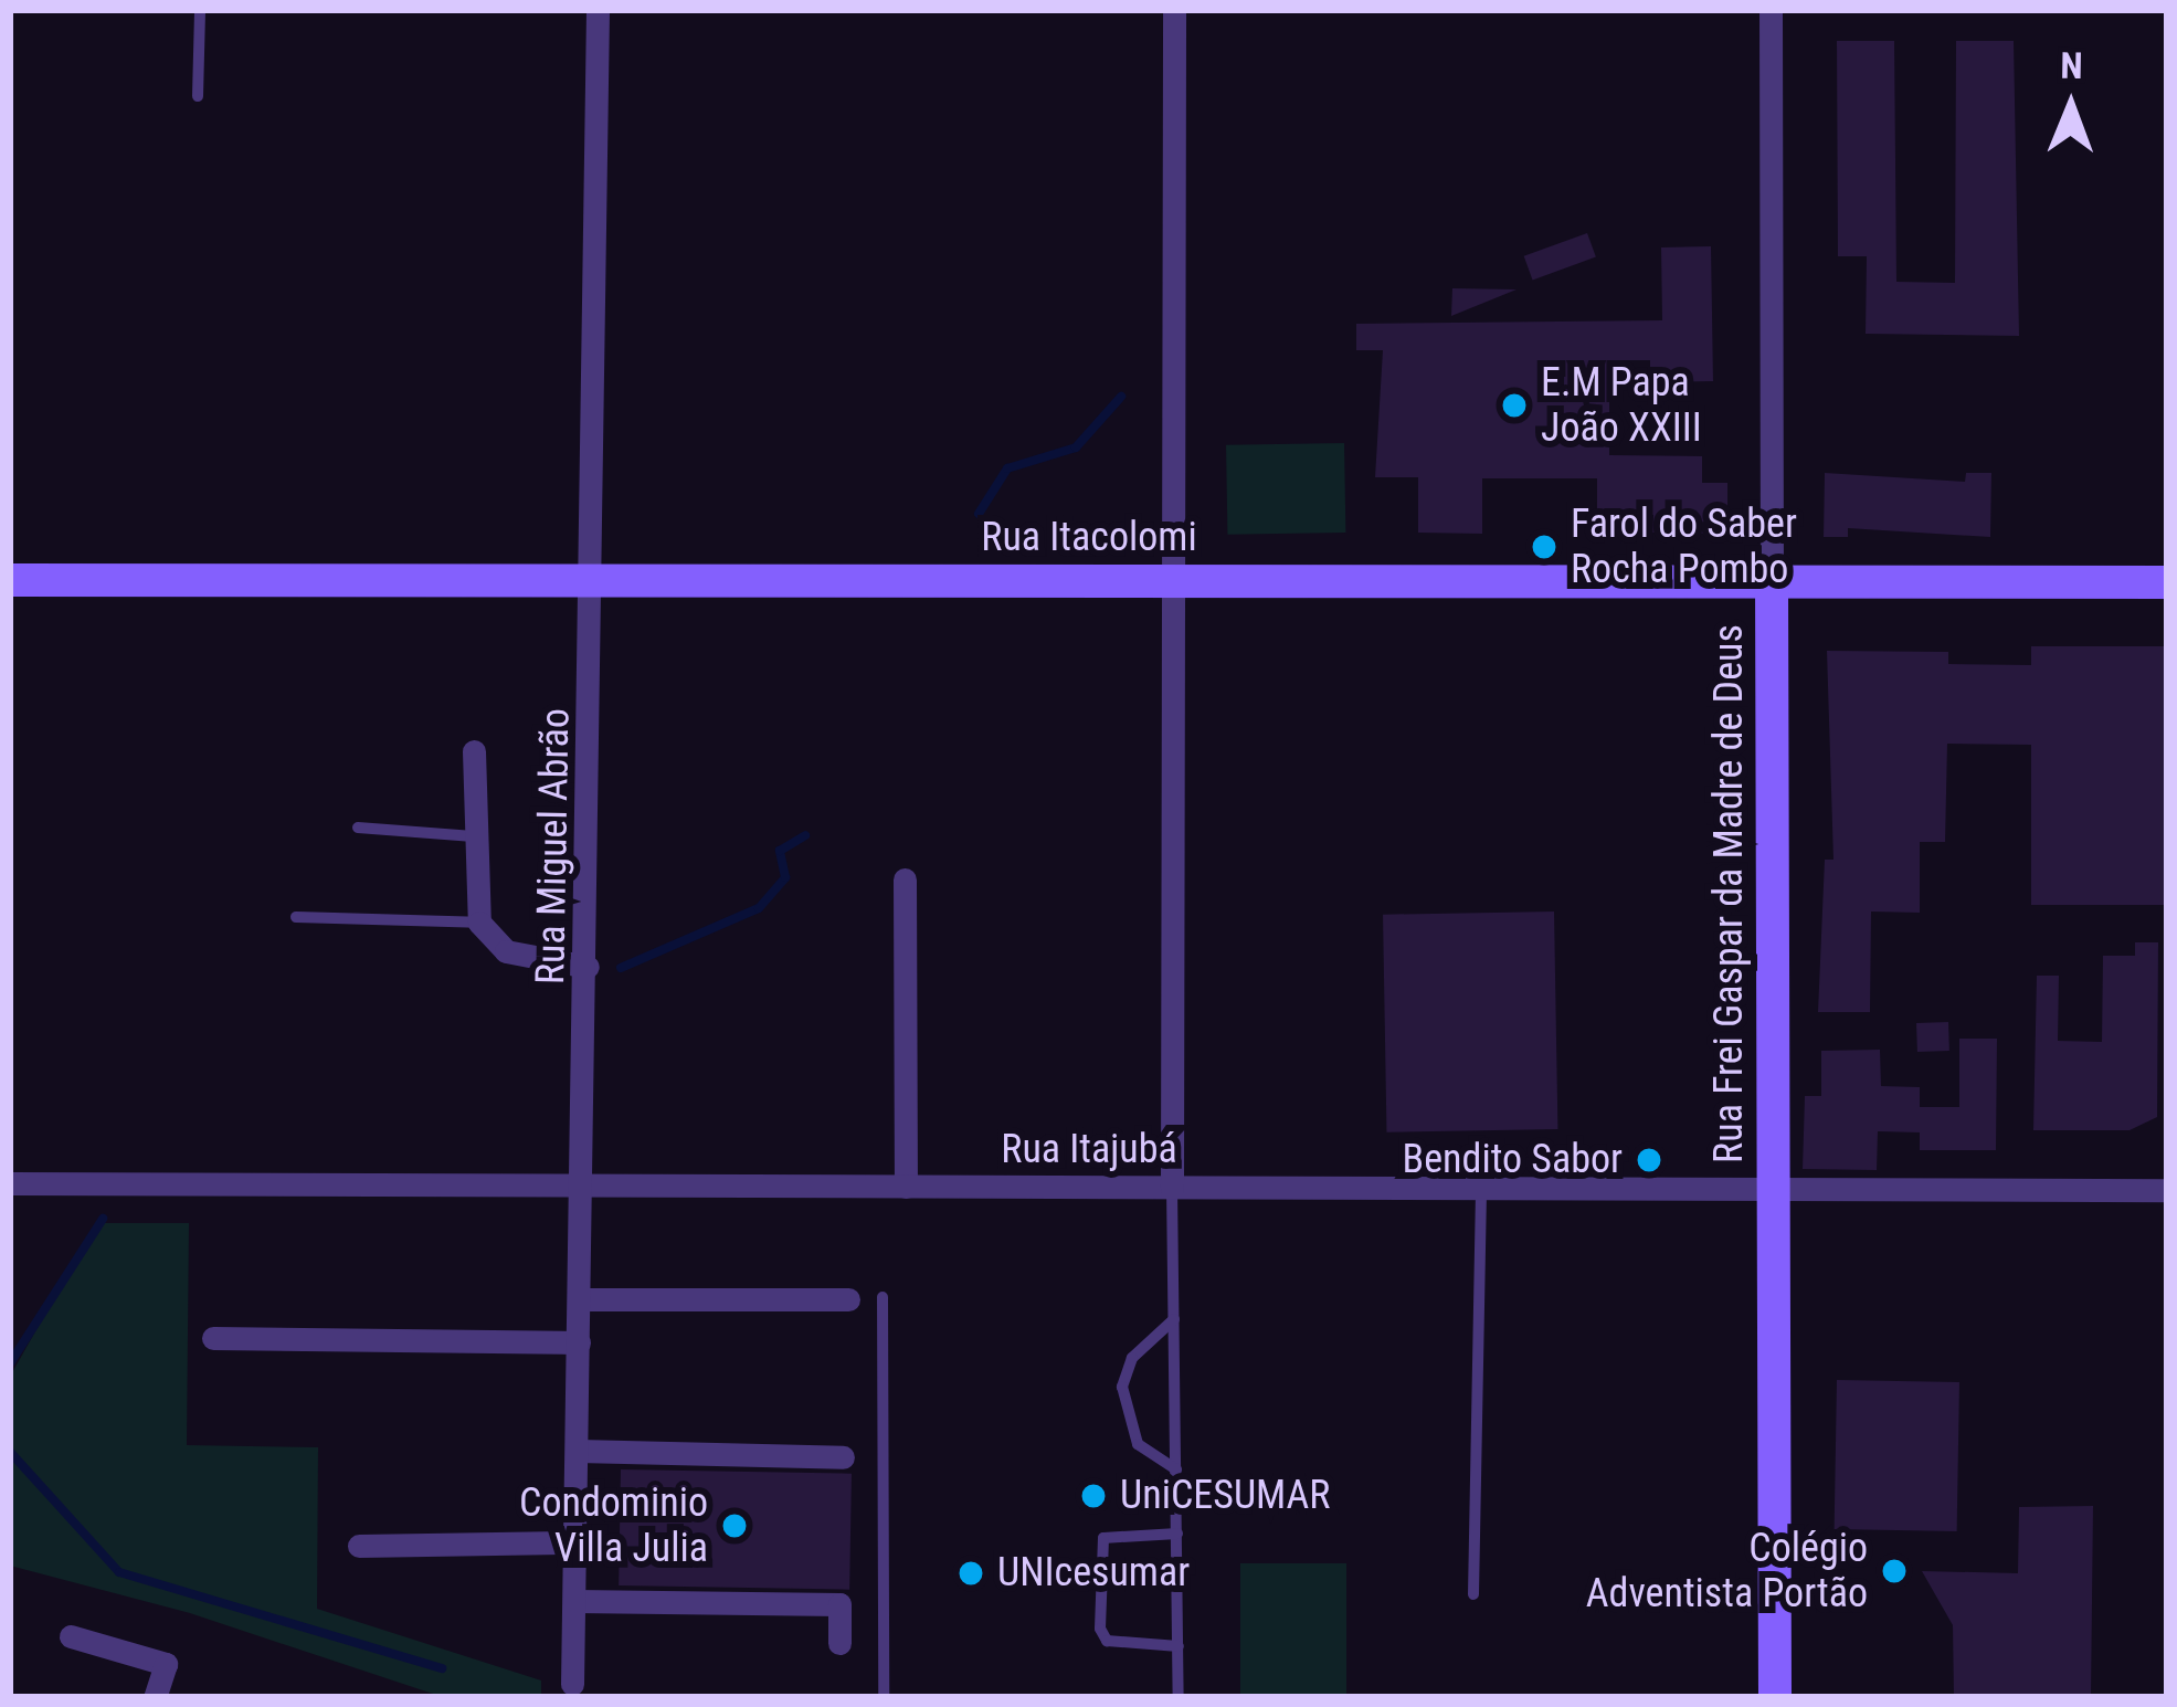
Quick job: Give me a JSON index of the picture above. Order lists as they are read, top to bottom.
{
  "streets": {
    "main road": ["Rua Itacolomi", "Rua Frei Gaspar da Madre de Deus"],
    "street": ["Rua Miguel Abrão", "Rua Itajubá"]
  },
  "crossings": [
    ["Rua Itacolomi", "Rua Miguel Abrão"],
    ["Rua Itacolomi", "Rua Frei Gaspar da Madre de Deus"],
    ["Rua Miguel Abrão", "Rua Itajubá"],
    ["Rua Frei Gaspar da Madre de Deus", "Rua Itajubá"]
  ],
  "places": [
    "E.M Papa João XXIII",
    "Farol do Saber Rocha Pombo",
    "Bendito Sabor",
    "UniCESUMAR",
    "Condominio Villa Julia",
    "Colégio Adventista Portão",
    "UNIcesumar"
  ],
  "north": "top"
}
